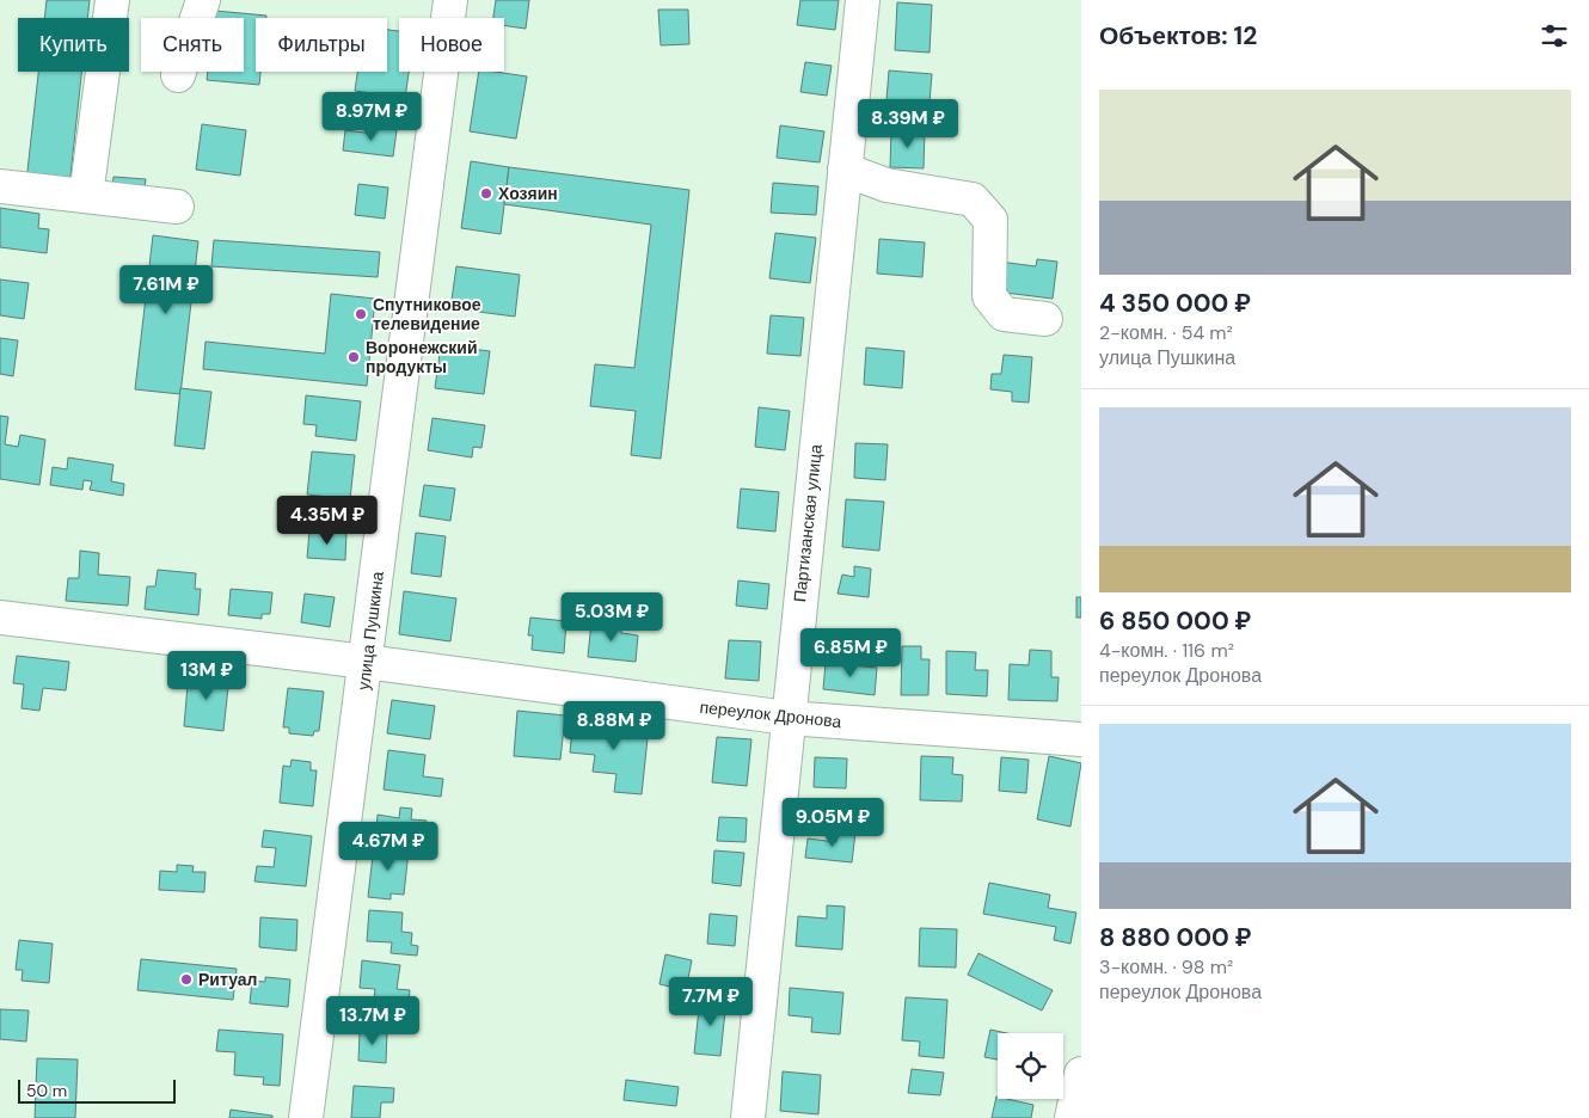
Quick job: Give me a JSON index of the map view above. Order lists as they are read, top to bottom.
{
  "streets": {
    "street": ["Партизанская улица", "улица Пушкина", "переулок Дронова"]
  },
  "crossings": [
    ["Партизанская улица", "переулок Дронова"],
    ["улица Пушкина", "переулок Дронова"]
  ],
  "places": [
    "Хозяин",
    "Спутниковое телевидение",
    "Воронежский продукты",
    "Ритуал"
  ],
  "scale_bar": "50 m",
  "page": {
    "heading": "Объектов: 12",
    "chip": [
      "Купить",
      "Снять",
      "Фильтры",
      "Новое"
    ],
    "list": [
      {
        "name": "4 350 000 ₽",
        "note": "2-комн. · 54 m² · улица Пушкина"
      },
      {
        "name": "6 850 000 ₽",
        "note": "4-комн. · 116 m² · переулок Дронова"
      },
      {
        "name": "8 880 000 ₽",
        "note": "3-комн. · 98 m² · переулок Дронова"
      }
    ],
    "price": [
      "8.97M ₽",
      "8.39M ₽",
      "7.61M ₽",
      "4.35M ₽",
      "5.03M ₽",
      "6.85M ₽",
      "13M ₽",
      "8.88M ₽",
      "9.05M ₽",
      "4.67M ₽",
      "7.7M ₽",
      "13.7M ₽"
    ],
    "scale": "50 m"
  }
}
